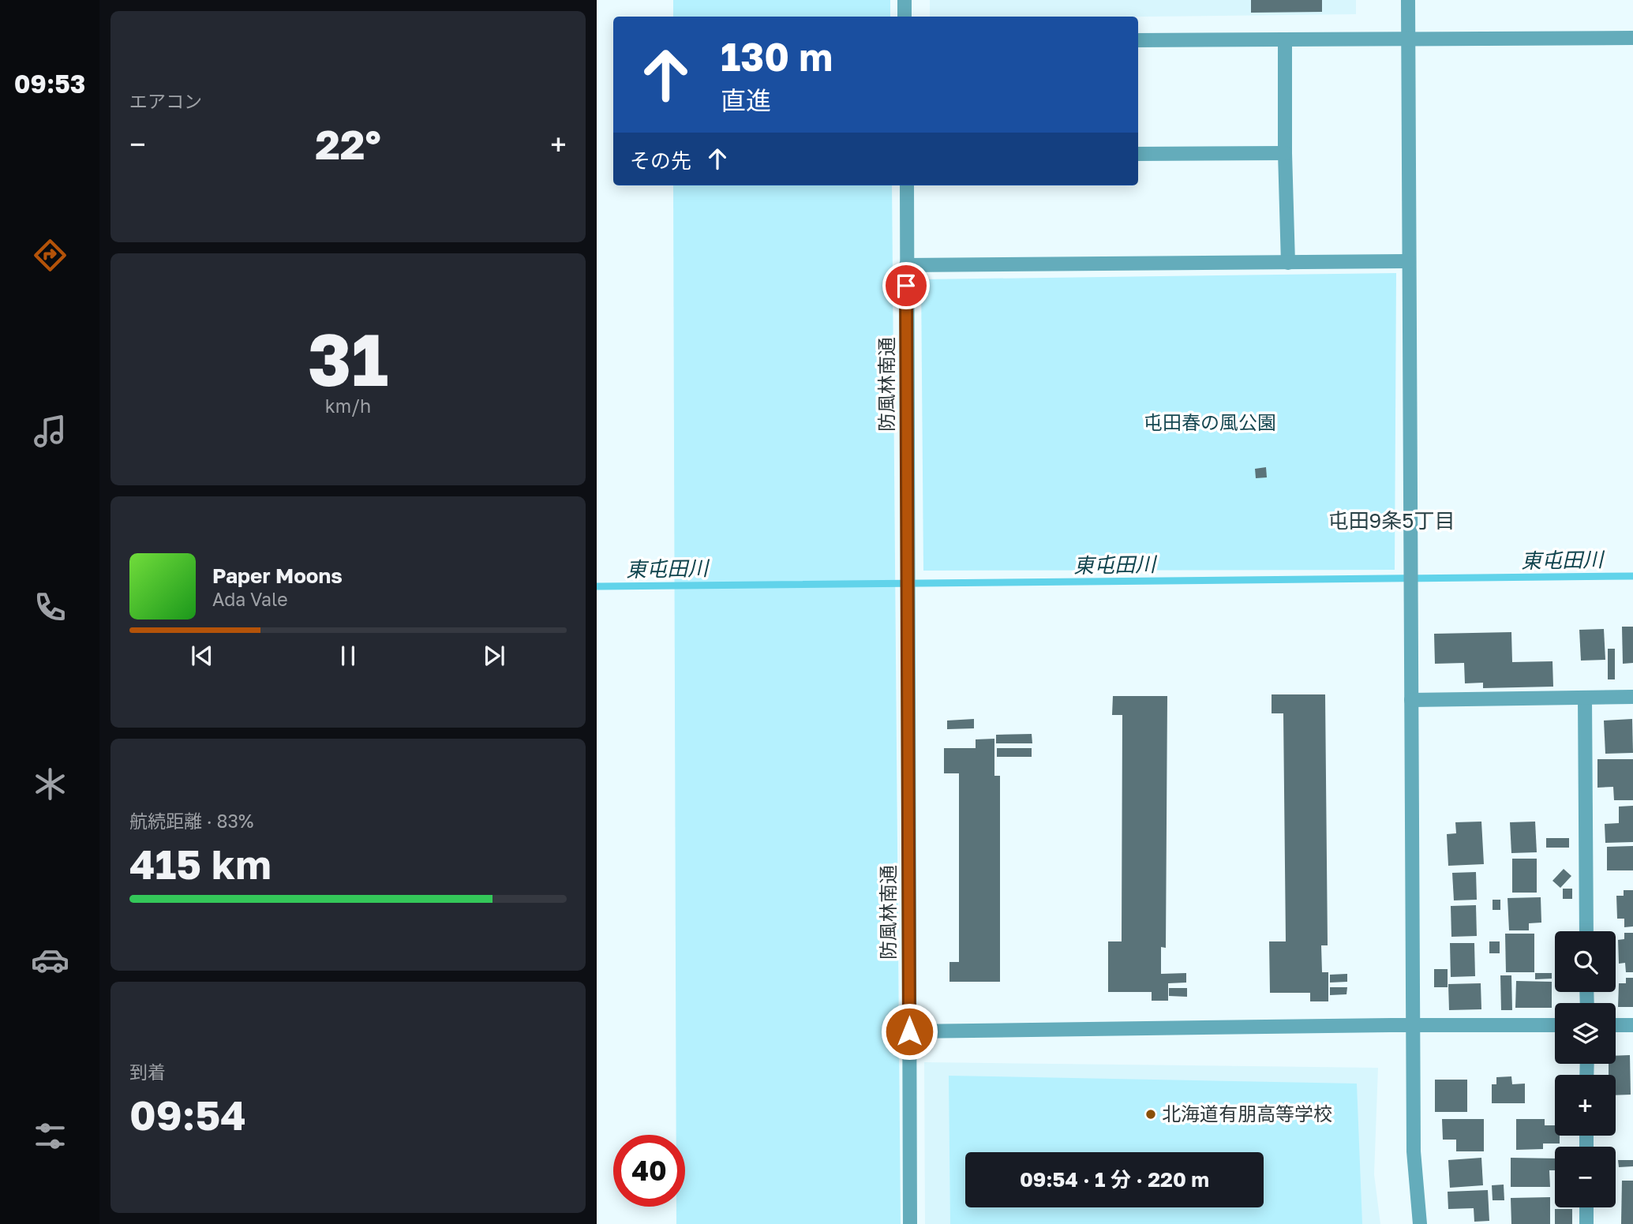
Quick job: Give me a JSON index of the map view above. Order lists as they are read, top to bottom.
{
  "streets": {
    "street": ["防風林南通"]
  },
  "districts": ["屯田9条5丁目"],
  "water": ["東屯田川"],
  "parks": ["屯田春の風公園"],
  "places": ["北海道有朋高等学校"],
  "page": {
    "tabs": "09:53",
    "tile": [
      "エアコン",
      ["31", "km/h"],
      ["航続距離 · 83%", "415 km"],
      ["到着", "09:54"]
    ],
    "turn": ["130 m", "直進"],
    "heat": ["−", "22°", "+"],
    "then": "その先",
    "song": ["Paper Moons", "Ada Vale"],
    "map_buttons": ["+", "−"],
    "limit": "40",
    "trip": "09:54 · 1 分 · 220 m"
  }
}
